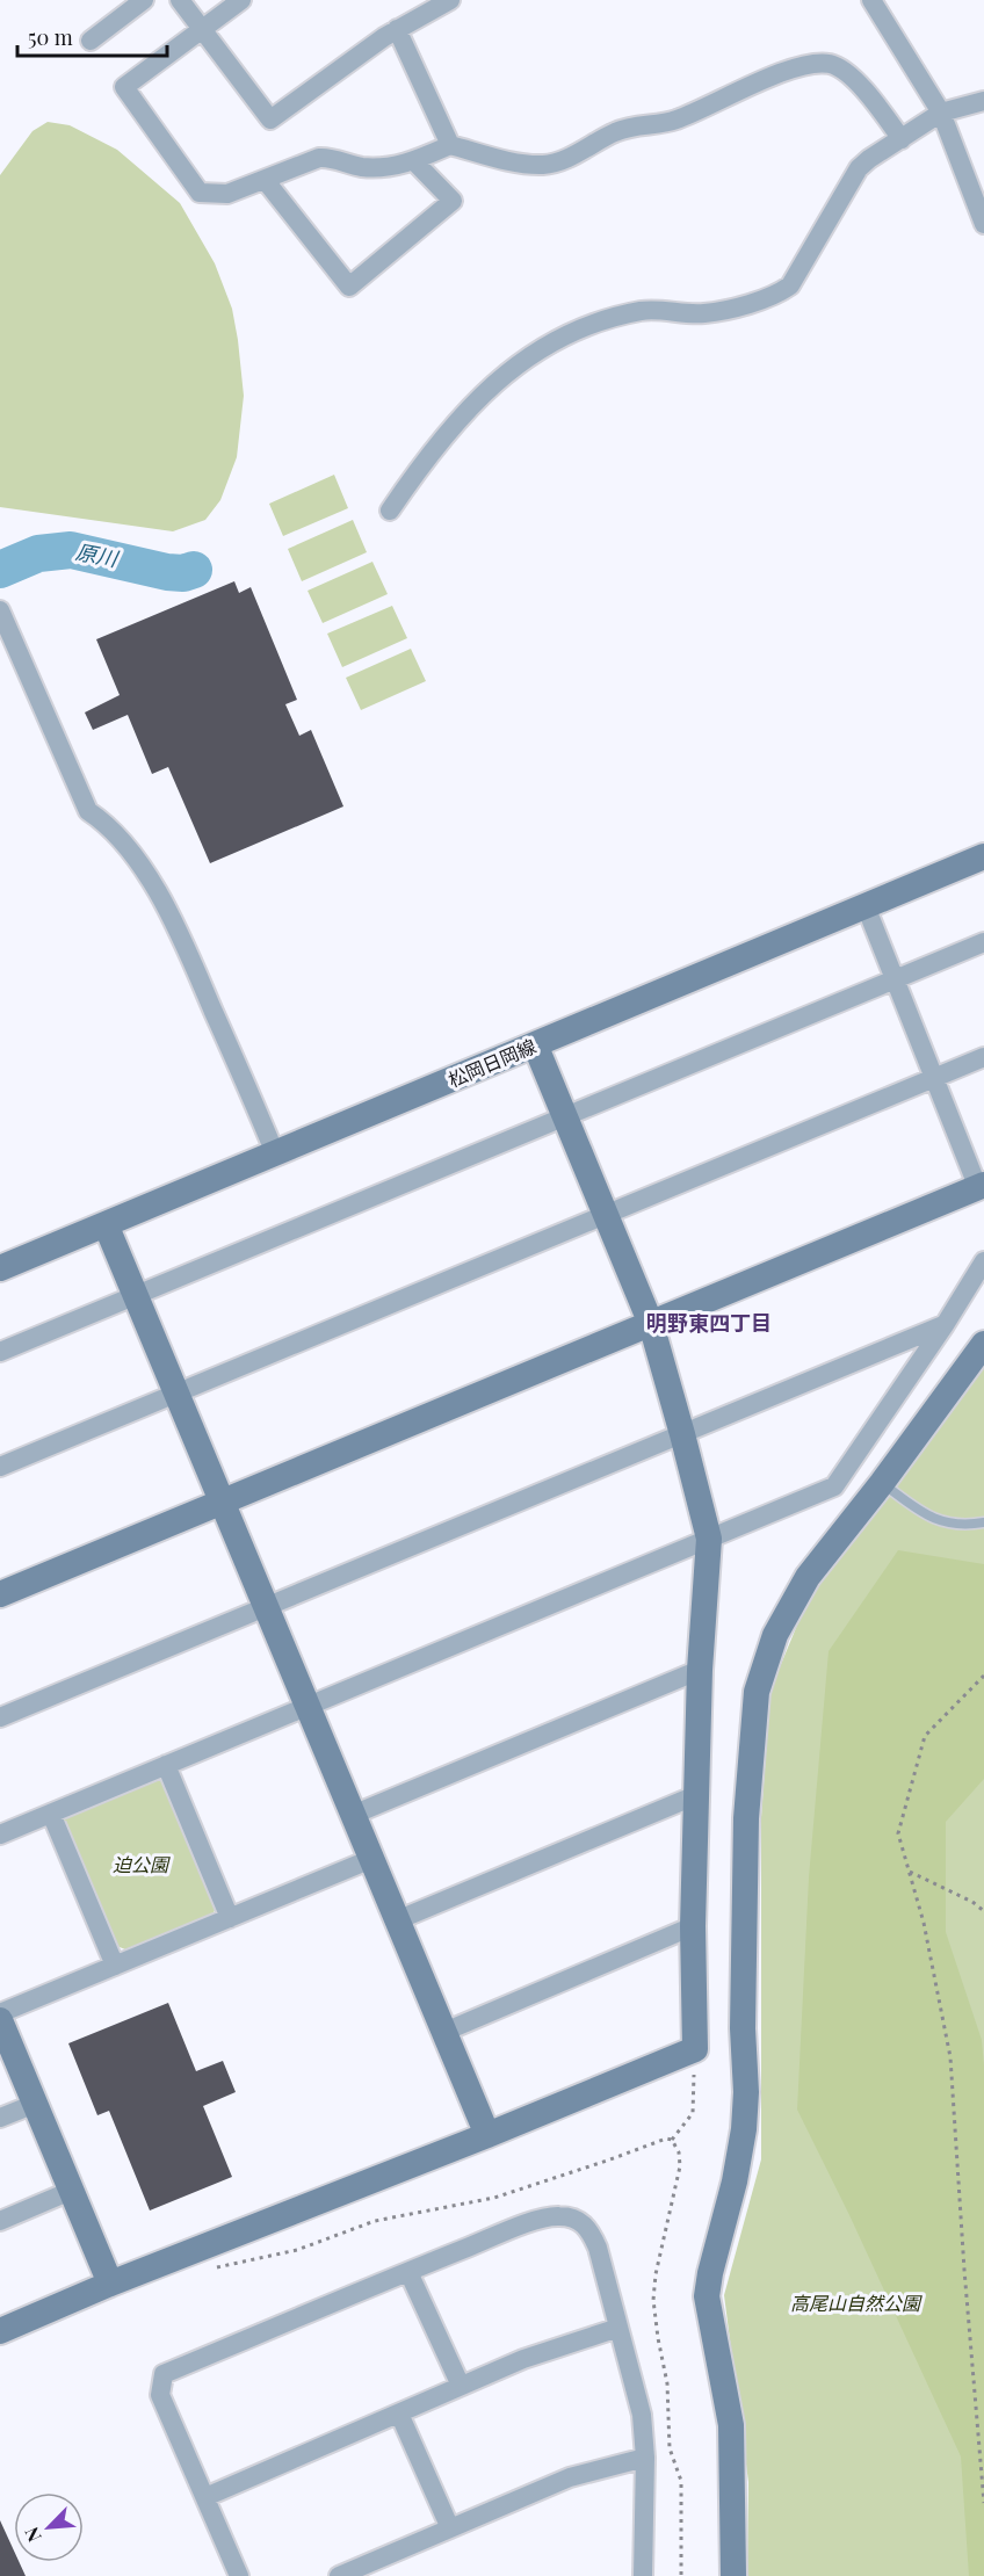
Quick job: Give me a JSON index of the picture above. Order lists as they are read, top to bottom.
{
  "streets": {
    "street": ["松岡日岡線"]
  },
  "districts": ["明野東四丁目"],
  "water": ["原川"],
  "parks": ["迫公園", "高尾山自然公園"],
  "scale_bar": "50 m",
  "north": "bottom left"
}
